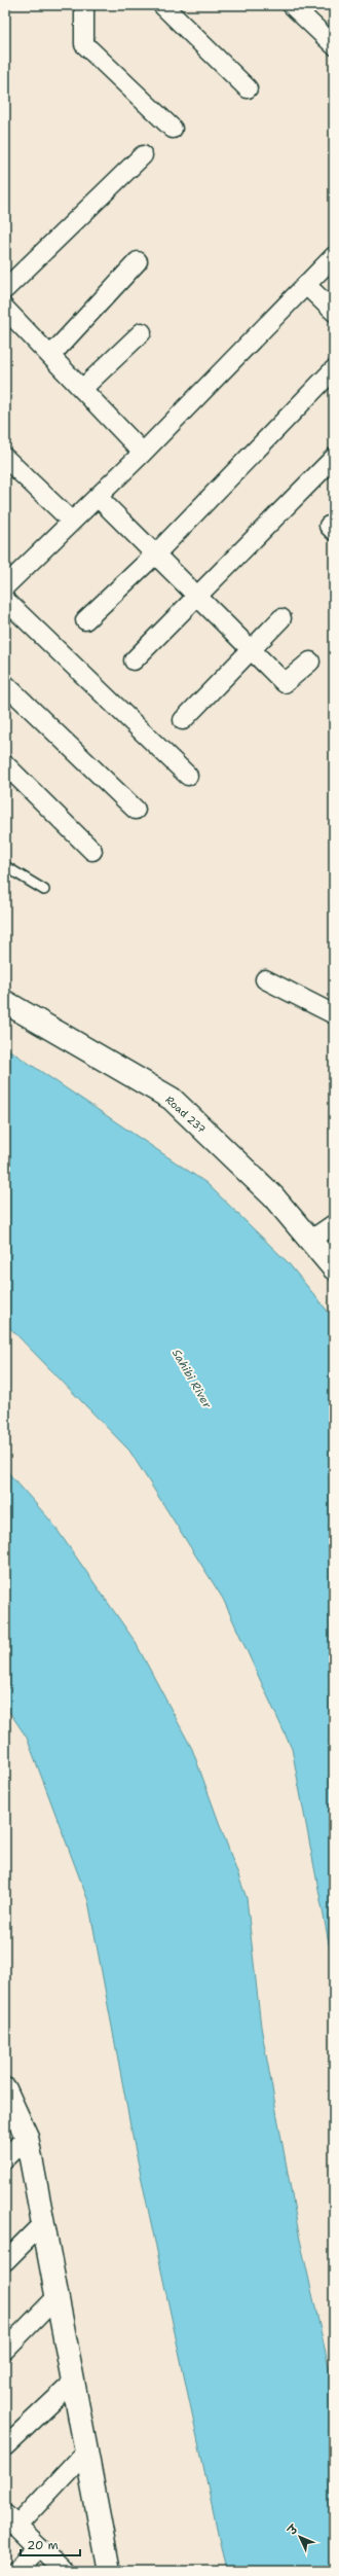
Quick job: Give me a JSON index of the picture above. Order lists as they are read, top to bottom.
{
  "streets": {
    "street": ["Road 237"]
  },
  "water": ["Sahibi River"],
  "scale_bar": "20 m",
  "north": "top left"
}
